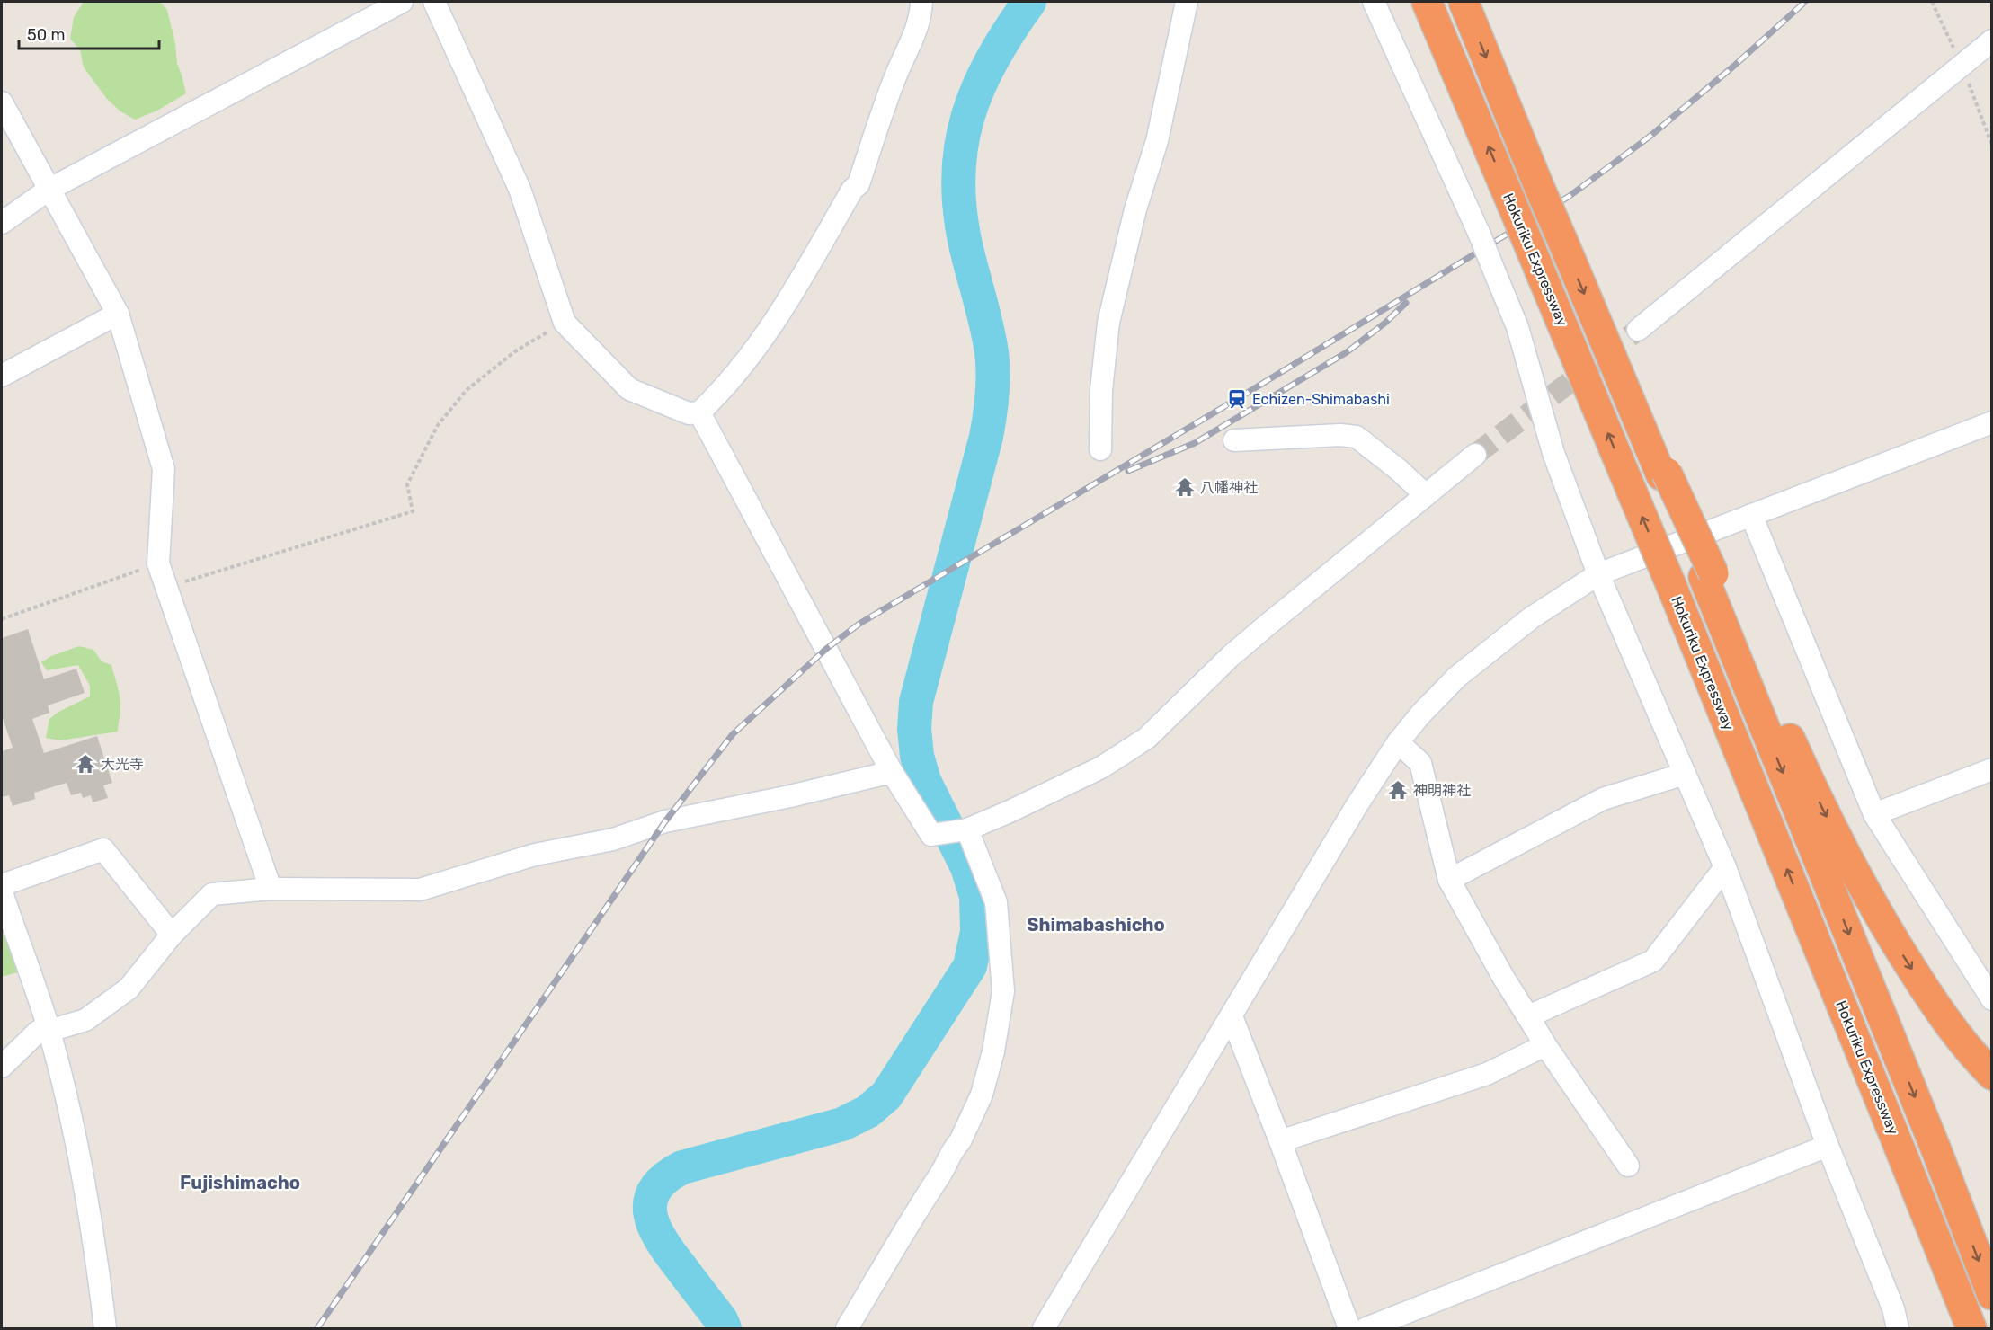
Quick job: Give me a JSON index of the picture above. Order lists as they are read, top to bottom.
{
  "streets": {
    "highway": ["Hokuriku Expressway"]
  },
  "districts": ["Shimabashicho", "Fujishimacho"],
  "places": {
    "station": ["Echizen-Shimabashi"],
    "temple": ["八幡神社", "大光寺", "神明神社"]
  },
  "scale_bar": "50 m"
}
